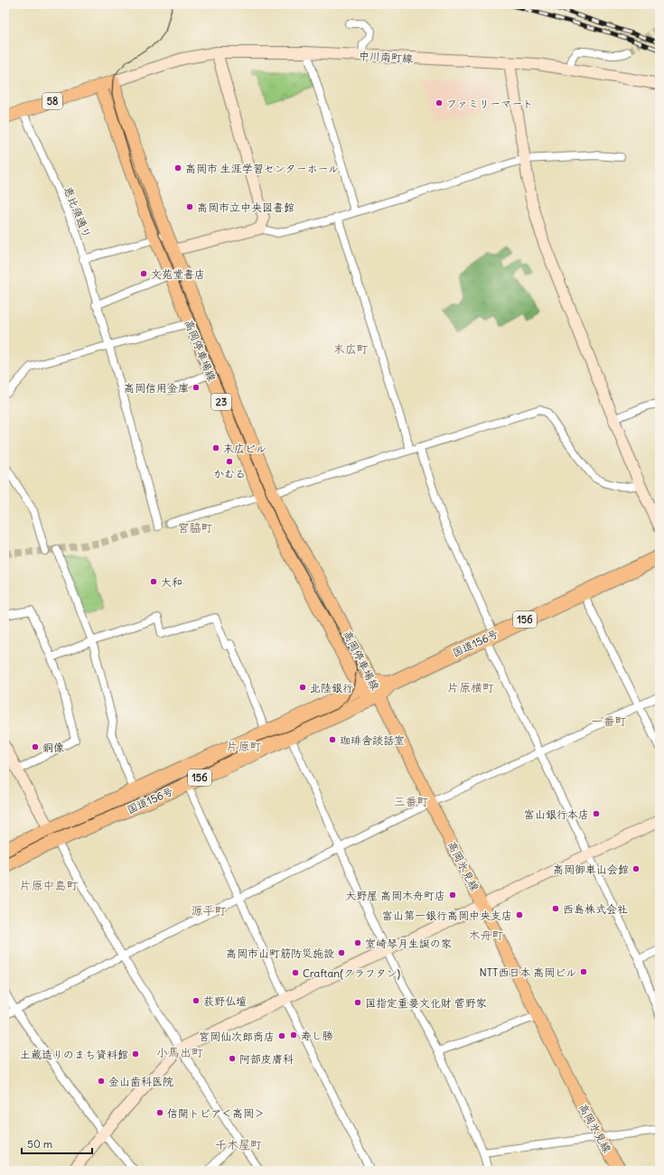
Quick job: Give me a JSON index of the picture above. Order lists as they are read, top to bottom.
{
  "streets": {
    "highway": ["156", "国道156号"],
    "main road": [
      "58",
      "高岡停車場線",
      "23",
      "高岡氷見線"
    ],
    "street": ["中川南町線", "恵比須通り"]
  },
  "crossings": [
    ["中川南町線", "58"],
    ["中川南町線", "高岡停車場線"],
    ["58", "恵比須通り"],
    ["58", "高岡停車場線"],
    ["高岡停車場線", "国道156号"],
    ["高岡停車場線", "高岡氷見線"],
    ["国道156号", "高岡氷見線"]
  ],
  "districts": [
    "末広町",
    "宮脇町",
    "片原横町",
    "一番町",
    "片原町",
    "三番町",
    "片原中島町",
    "源平町",
    "木舟町",
    "小馬出町",
    "千木屋町"
  ],
  "places": [
    "ファミリーマート",
    "高岡市 生涯学習センターホール",
    "高岡市立中央図書館",
    "文苑堂書店",
    "高岡信用金庫",
    "末広ビル",
    "かむる",
    "大和",
    "北陸銀行",
    "珈琲舎談話室",
    "銅像",
    "富山銀行本店",
    "高岡御車山会館",
    "大野屋 高岡木舟町店",
    "西島株式会社",
    "富山第一銀行高岡中央支店",
    "室崎琴月生誕の家",
    "高岡市山町筋防災施設",
    "NTT西日本 高岡ビル",
    "Craftan(クラフタン)",
    "荻野仏壇",
    "国指定重要文化財 菅野家",
    "寿し勝",
    "宮岡仙次郎商店",
    "土蔵造りのまち資料館",
    "阿部皮膚科",
    "金山歯科医院",
    "信開トピア＜高岡＞"
  ],
  "scale_bar": "50 m"
}
